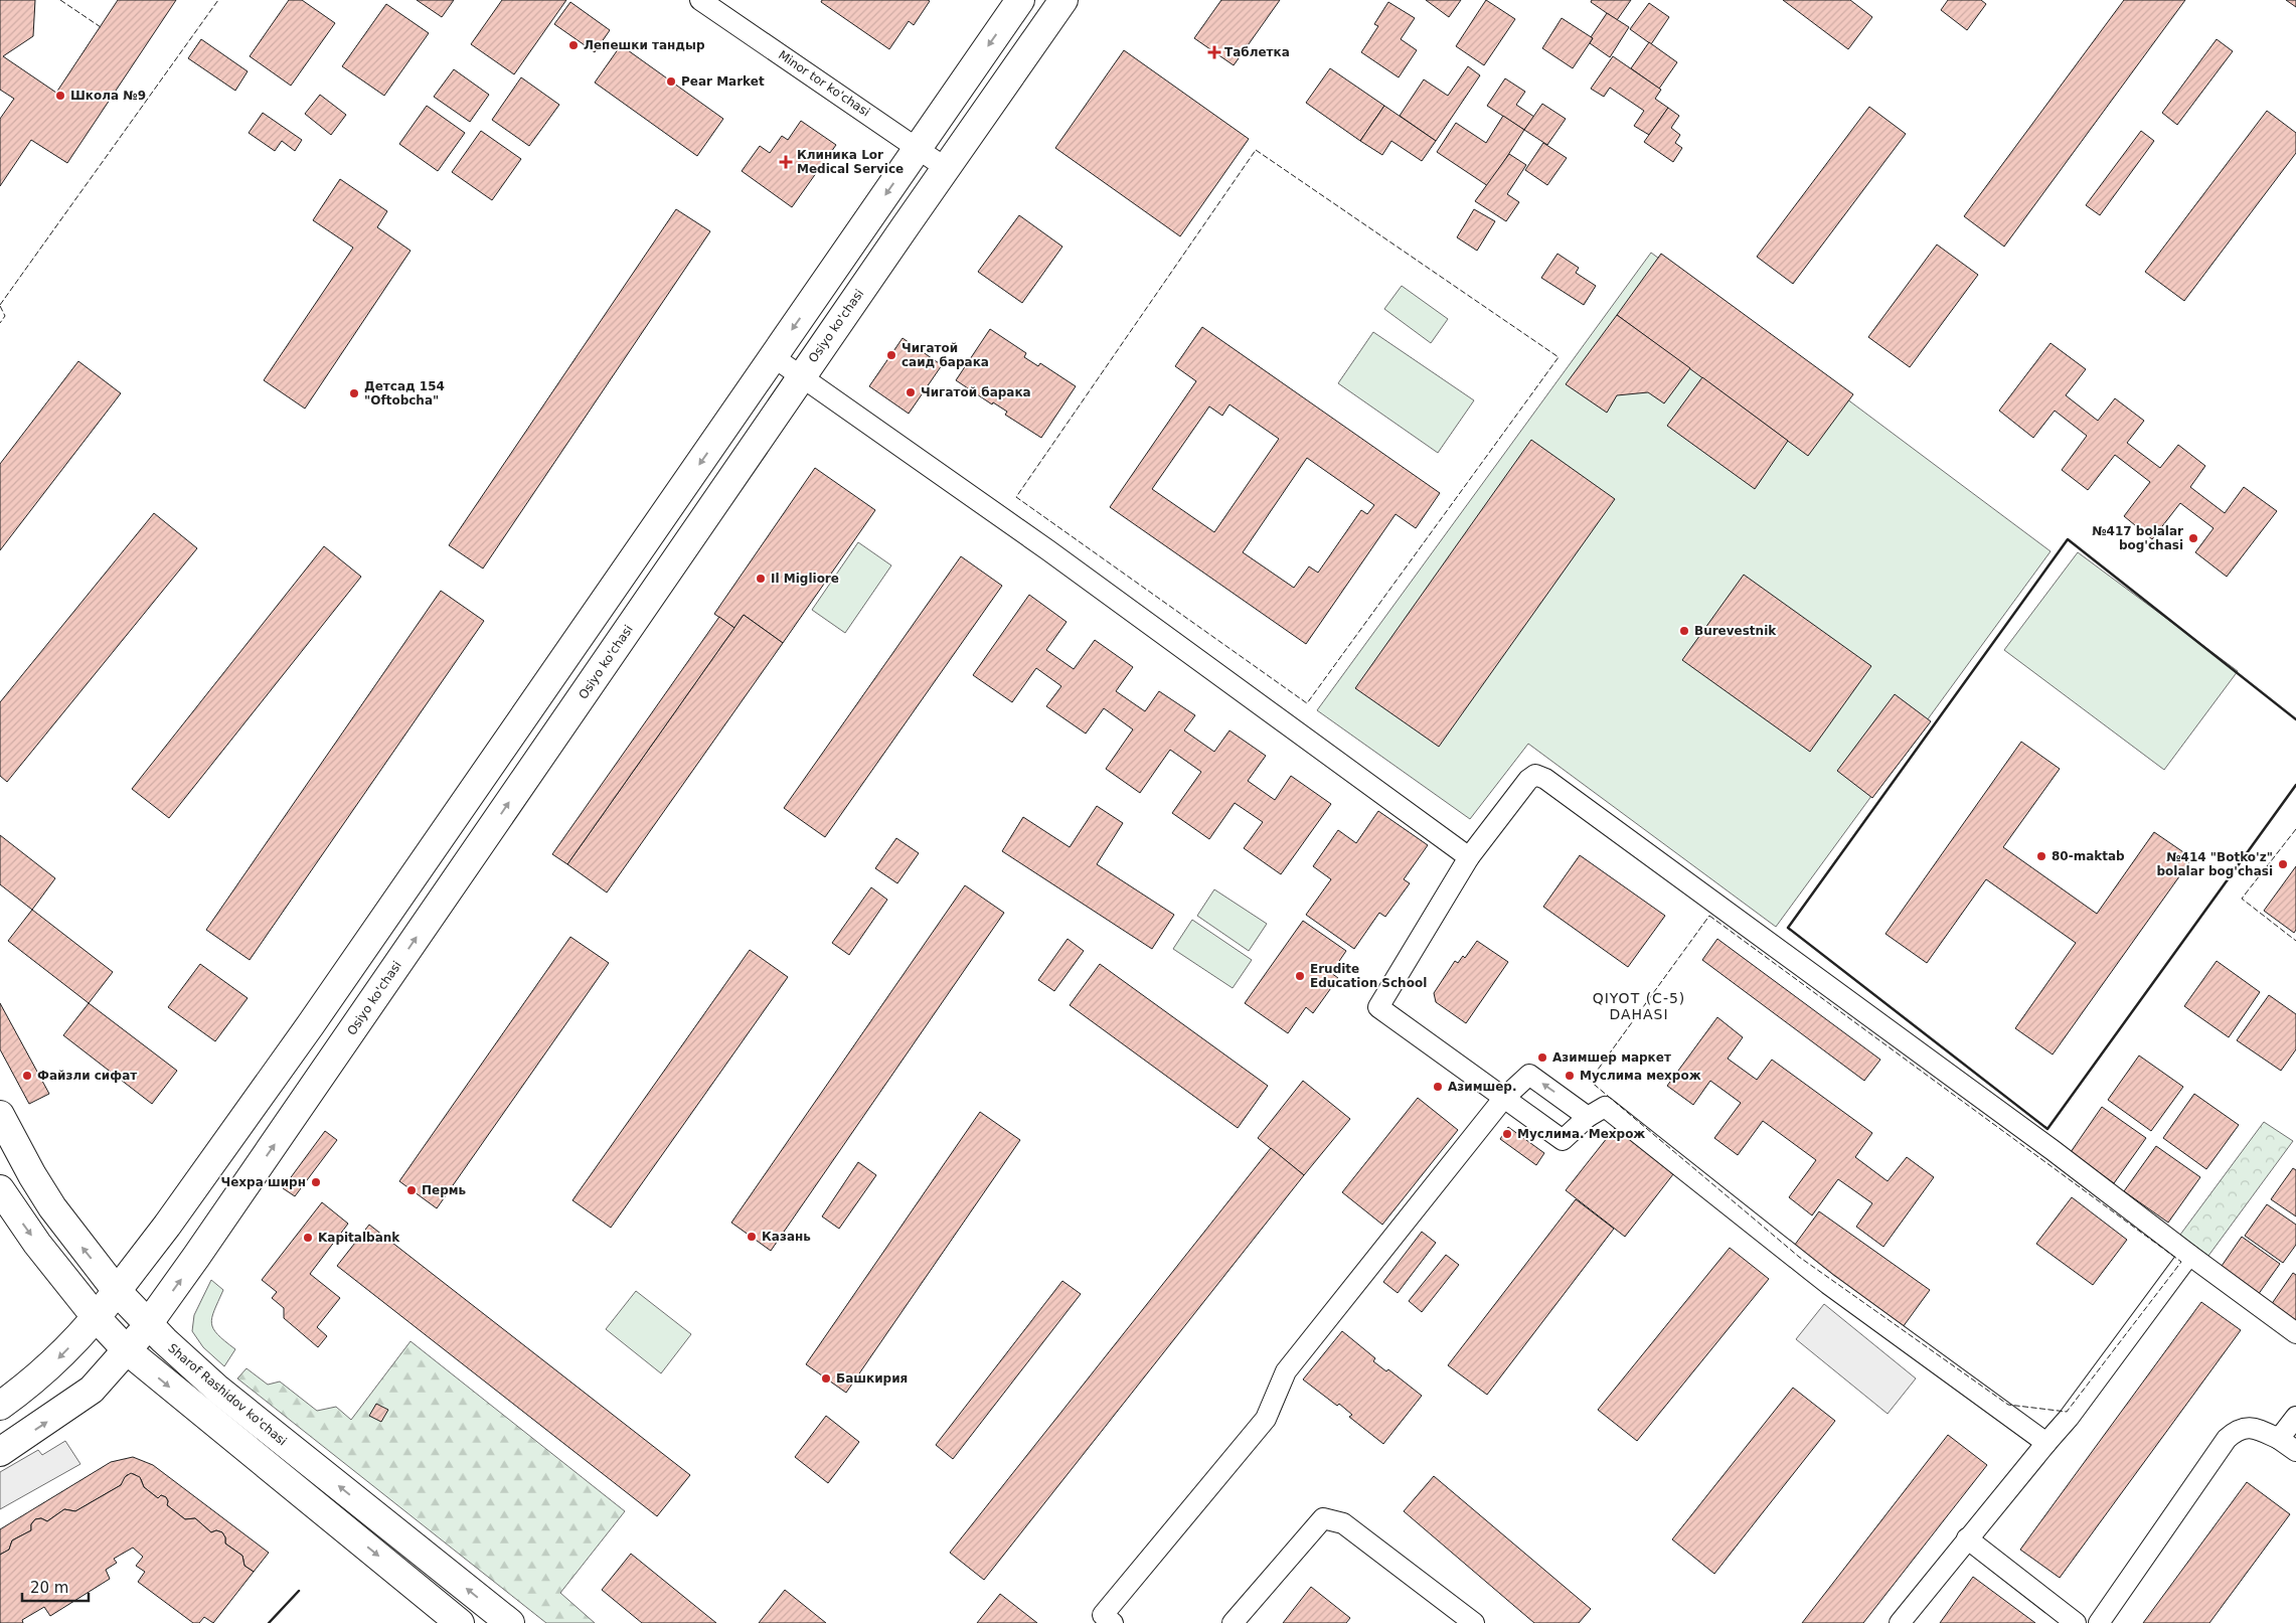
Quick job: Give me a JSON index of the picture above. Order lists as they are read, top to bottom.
{
  "streets": {
    "main road": ["Osiyo ko'chasi", "Sharof Rashidov ko'chasi"],
    "street": ["Minor tor ko'chasi"]
  },
  "crossings": [
    ["Minor tor ko'chasi", "Osiyo ko'chasi"],
    ["Osiyo ko'chasi", "Sharof Rashidov ko'chasi"]
  ],
  "districts": ["QIYOT (C-5) DAHASI"],
  "places": {
    "other": [
      "Лепешки тандыр",
      "Pear Market",
      "Школа №9",
      "Чигатой саид барака",
      "Чигатой барака",
      "Детсад 154 \"Oftobcha\"",
      "№417 bolalar bog'chasi",
      "Il Migliore",
      "Burevestnik",
      "80-maktab",
      "№414 \"Botko'z\" bolalar bog'chasi",
      "Erudite Education School",
      "Азимшер маркет",
      "Файзли сифат",
      "Муслима мехрож",
      "Азимшер.",
      "Муслима. Мехрож",
      "Чехра ширн",
      "Пермь",
      "Казань",
      "Kapitalbank",
      "Башкирия"
    ],
    "health": ["Таблетка", "Клиника Lor Medical Service"]
  },
  "scale_bar": "20 m"
}
